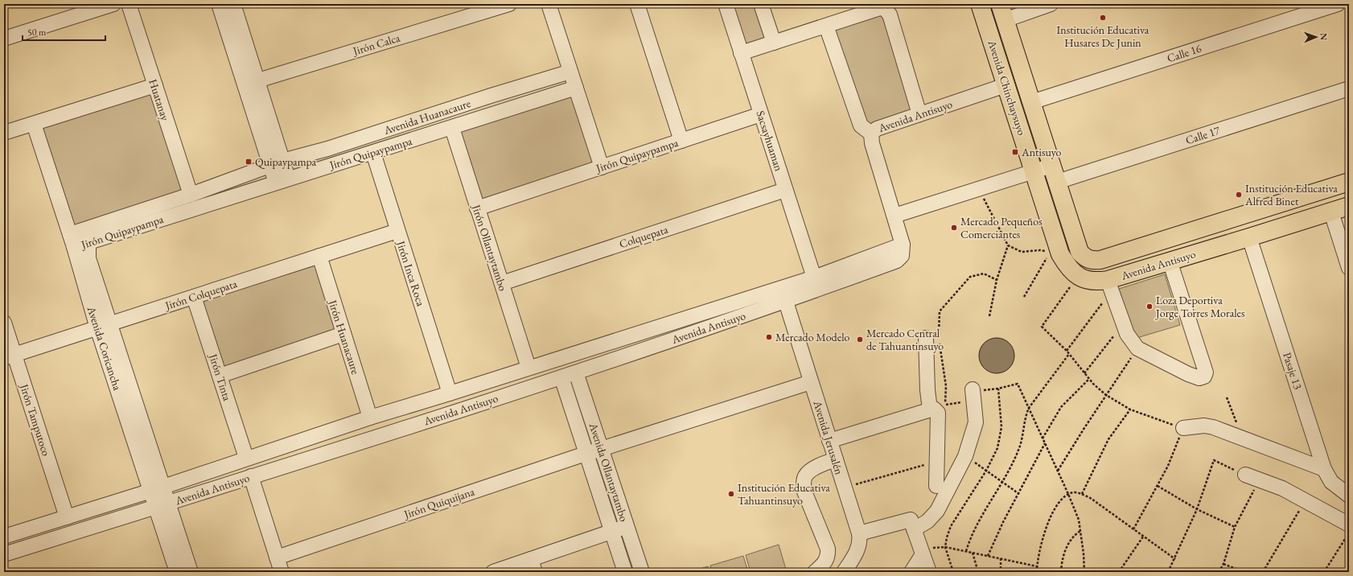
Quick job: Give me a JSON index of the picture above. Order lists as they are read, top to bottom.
{
  "streets": {
    "main road": ["Avenida Chinchaysuyo", "Avenida Antisuyo"],
    "street": [
      "Jirón Calca",
      "Calle 16",
      "Huatanay",
      "Avenida Huanacaure",
      "Calle 17",
      "Sacsayhuaman",
      "Jirón Quipaypampa",
      "Colquepata",
      "Jirón Ollantaytambo",
      "Jirón Inca Roca",
      "Jirón Colquepata",
      "Jirón Huanacaure",
      "Avenida Coricancha",
      "Pasaje 13",
      "Jirón Tinta",
      "Jirón Tamputoco",
      "Avenida Jerusalén",
      "Avenida Ollantaytambo",
      "Jirón Quiquijana"
    ]
  },
  "crossings": [
    ["Calle 16", "Avenida Chinchaysuyo"],
    ["Avenida Chinchaysuyo", "Avenida Antisuyo"],
    ["Avenida Chinchaysuyo", "Calle 17"],
    ["Huatanay", "Jirón Quipaypampa"],
    ["Avenida Antisuyo", "Calle 17"],
    ["Avenida Antisuyo", "Sacsayhuaman"],
    ["Avenida Antisuyo", "Jirón Ollantaytambo"],
    ["Avenida Antisuyo", "Jirón Inca Roca"],
    ["Avenida Antisuyo", "Jirón Huanacaure"],
    ["Avenida Antisuyo", "Avenida Coricancha"],
    ["Avenida Antisuyo", "Pasaje 13"],
    ["Avenida Antisuyo", "Jirón Tinta"],
    ["Avenida Antisuyo", "Jirón Tamputoco"],
    ["Avenida Antisuyo", "Avenida Jerusalén"],
    ["Avenida Antisuyo", "Avenida Ollantaytambo"],
    ["Avenida Huanacaure", "Jirón Quipaypampa"],
    ["Sacsayhuaman", "Jirón Quipaypampa"],
    ["Sacsayhuaman", "Colquepata"],
    ["Jirón Quipaypampa", "Jirón Ollantaytambo"],
    ["Jirón Quipaypampa", "Jirón Inca Roca"],
    ["Jirón Quipaypampa", "Avenida Coricancha"],
    ["Colquepata", "Jirón Ollantaytambo"],
    ["Jirón Inca Roca", "Jirón Colquepata"],
    ["Jirón Colquepata", "Jirón Huanacaure"],
    ["Jirón Colquepata", "Avenida Coricancha"],
    ["Jirón Colquepata", "Jirón Tinta"],
    ["Jirón Colquepata", "Jirón Tamputoco"],
    ["Avenida Jerusalén", "Jirón Quiquijana"],
    ["Avenida Ollantaytambo", "Jirón Quiquijana"]
  ],
  "places": {
    "other": [
      "Institución Educativa Husares De Junin",
      "Institución Educativa Alfred Binet",
      "Mercado Pequeños Comerciantes",
      "Loza Deportiva Jorge Torres Morales",
      "Mercado Modelo",
      "Mercado Central de Tahuantinsuyo",
      "Institución Educativa Tahuantinsuyo"
    ],
    "transit": ["Antisuyo", "Quipaypampa"]
  },
  "scale_bar": "50 m",
  "north": "right"
}
